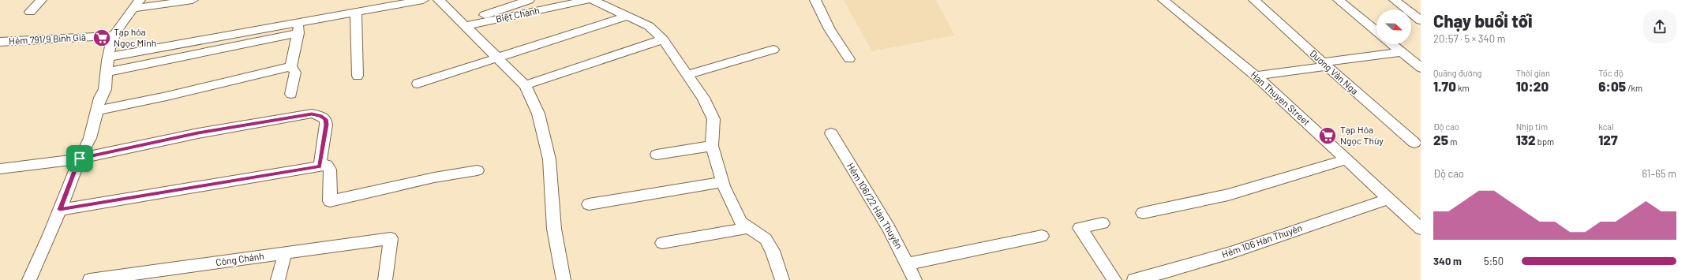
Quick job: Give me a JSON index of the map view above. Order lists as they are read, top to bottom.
{
  "streets": {
    "street": [
      "Biệt Chánh",
      "Hẻm 791/9 Bình Giã",
      "Dương Vân Nga",
      "Han Thuyen Street",
      "Hẻm 106/22 Hàn Thuyên",
      "Hẻm 106 Hàn Thuyên",
      "Công Chánh"
    ]
  },
  "crossings": [
    ["Han Thuyen Street", "Hẻm 106 Hàn Thuyên"]
  ],
  "places": {
    "supermarket": ["Tạp hóa Ngọc Minh", "Tạp Hóa Ngọc Thùy"]
  },
  "north": "right",
  "page": {
    "heading": ["Chạy buổi tối", "20:57 · 5 × 340 m"],
    "stats": [
      ["Quãng đường", "1.70 km"],
      ["Thời gian", "10:20"],
      ["Tốc độ", "6:05 /km"],
      ["Độ cao", "25 m"],
      ["Nhịp tim", "132 bpm"],
      ["kcal", "127"]
    ],
    "chart": ["Độ cao", "61–65 m"],
    "list": [
      {
        "name": "340 m",
        "note": "5:50"
      }
    ]
  }
}
